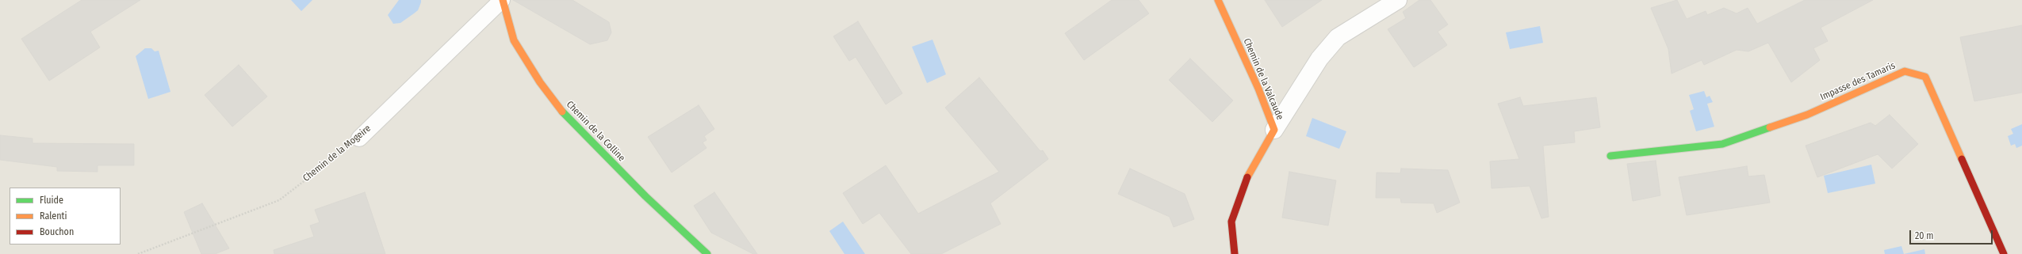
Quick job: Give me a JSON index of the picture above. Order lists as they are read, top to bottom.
{
  "streets": {
    "street": ["Chemin de la Valcaude", "Impasse des Tamaris", "Chemin de la Colline"],
    "lane": ["Chemin de la Mogeire"]
  },
  "crossings": [
    ["Chemin de la Colline", "Chemin de la Mogeire"]
  ],
  "legend": ["Fluide", "Ralenti", "Bouchon"],
  "scale_bar": "20 m"
}
